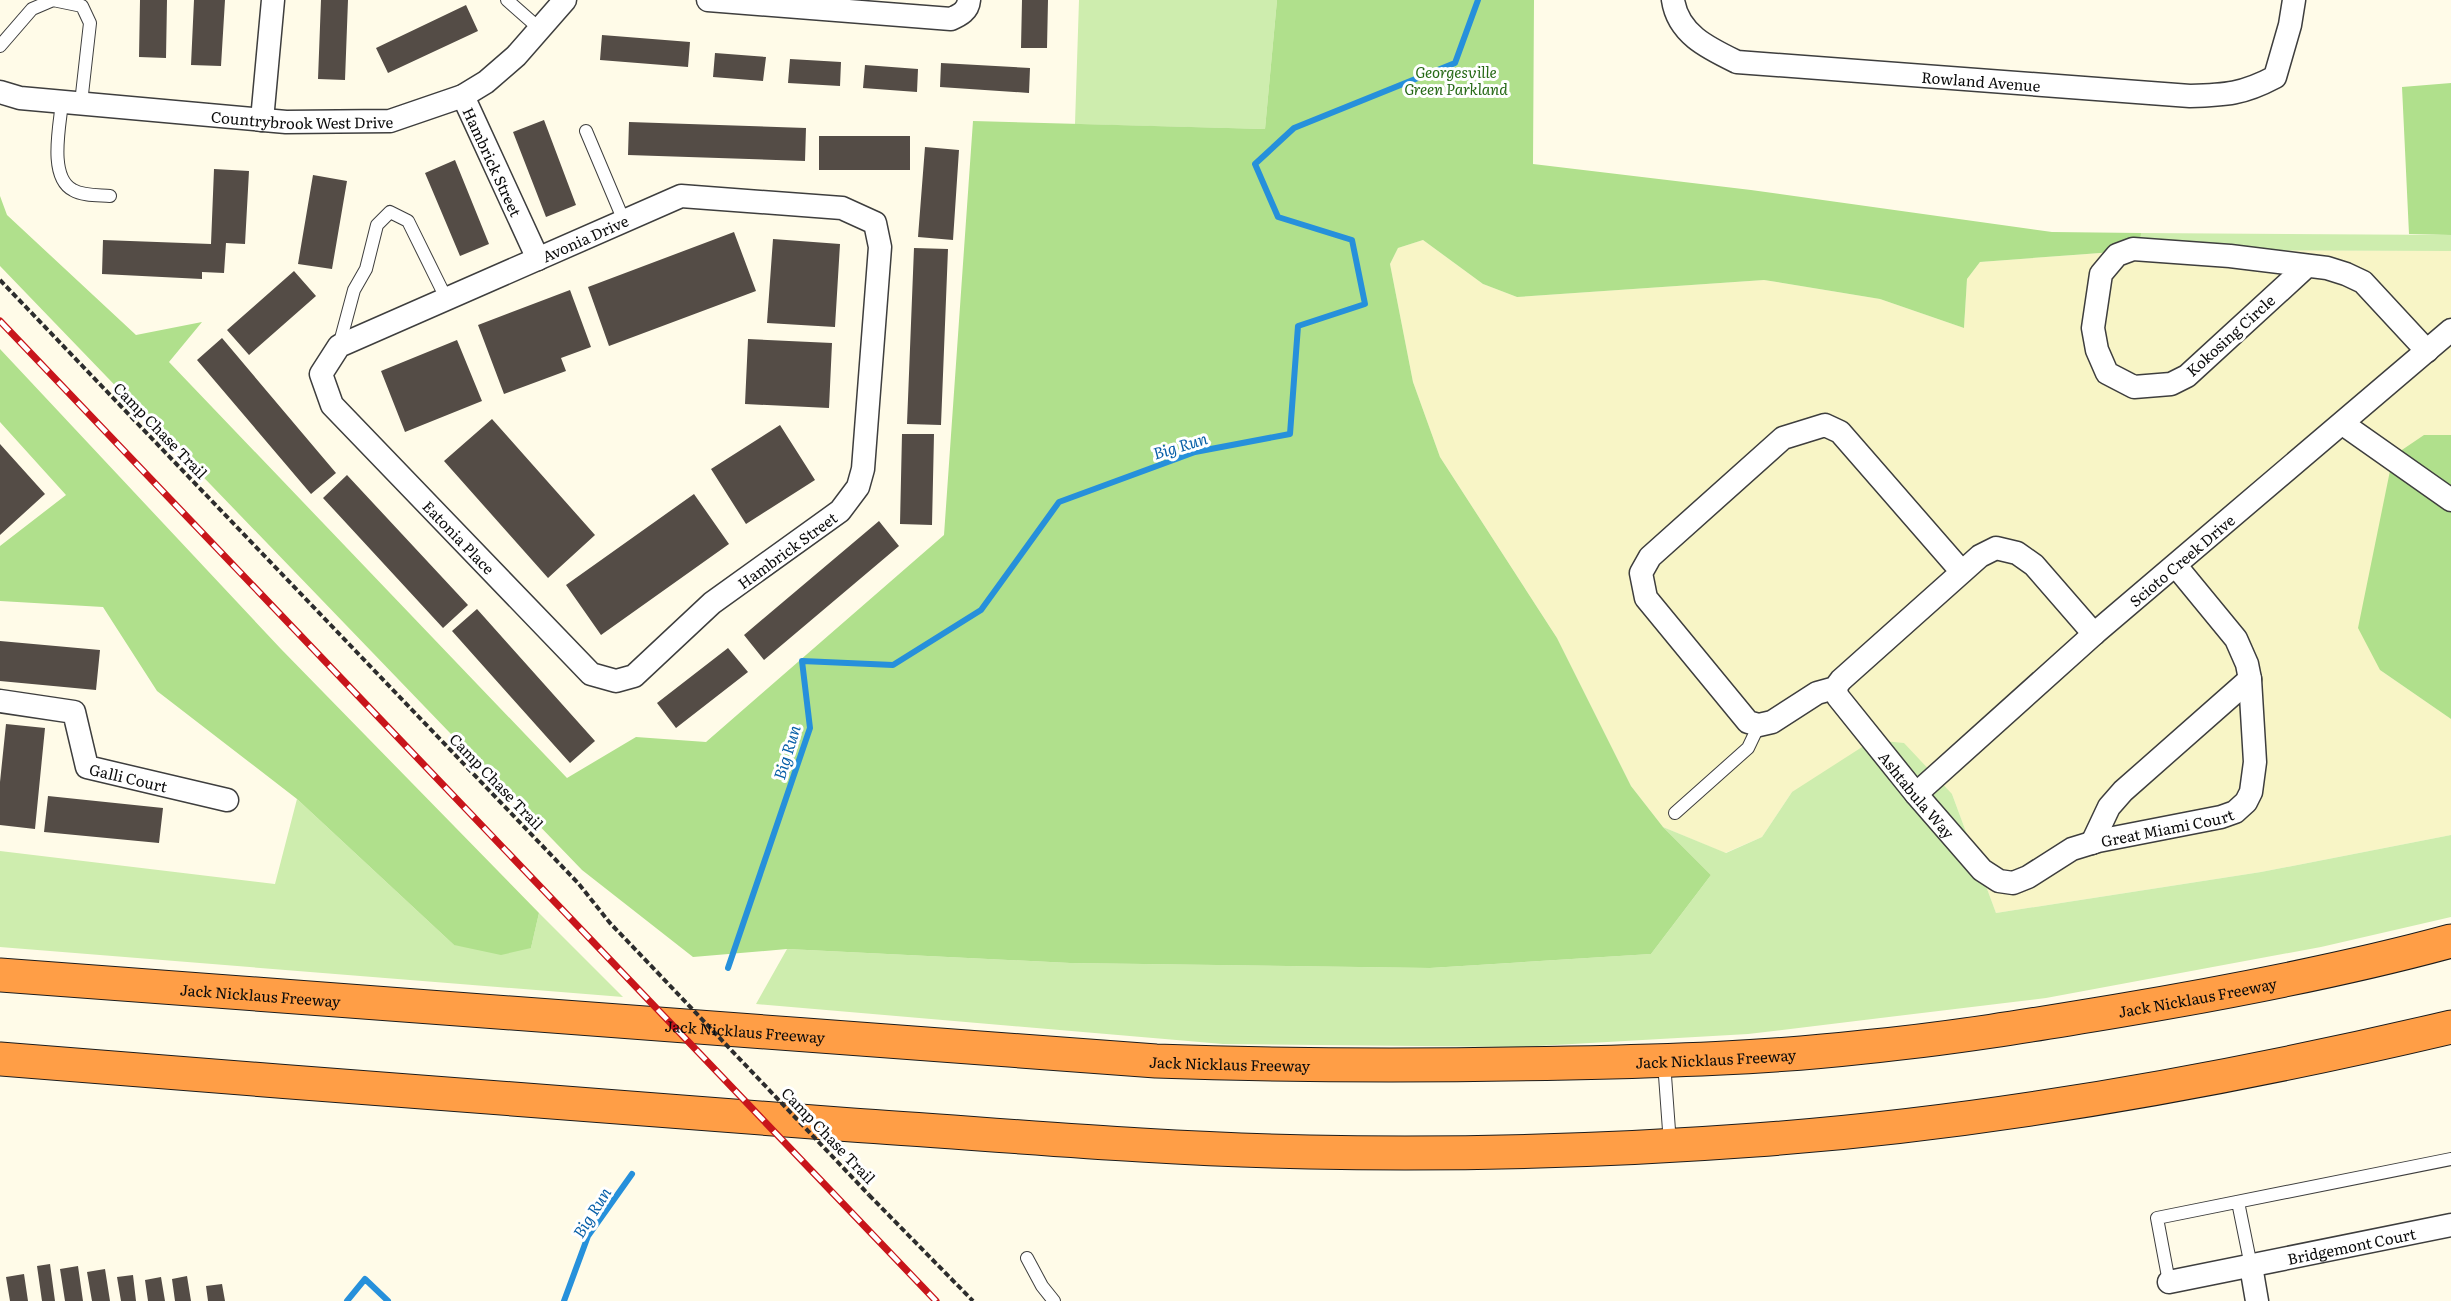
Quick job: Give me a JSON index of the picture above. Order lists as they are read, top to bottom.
{
  "streets": {
    "highway": ["Jack Nicklaus Freeway"],
    "street": [
      "Rowland Avenue",
      "Countrybrook West Drive",
      "Hambrick Street",
      "Avonia Drive",
      "Kokosing Circle",
      "Eatonia Place",
      "Scioto Creek Drive",
      "Galli Court",
      "Ashtabula Way",
      "Great Miami Court",
      "Bridgemont Court"
    ],
    "path": ["Camp Chase Trail"]
  },
  "crossings": [
    ["Countrybrook West Drive", "Hambrick Street"],
    ["Hambrick Street", "Avonia Drive"],
    ["Hambrick Street", "Eatonia Place"],
    ["Avonia Drive", "Eatonia Place"],
    ["Kokosing Circle", "Scioto Creek Drive"],
    ["Scioto Creek Drive", "Ashtabula Way"],
    ["Scioto Creek Drive", "Great Miami Court"],
    ["Ashtabula Way", "Great Miami Court"]
  ],
  "water": ["Big Run"],
  "parks": ["Georgesville Green Parkland"]
}
